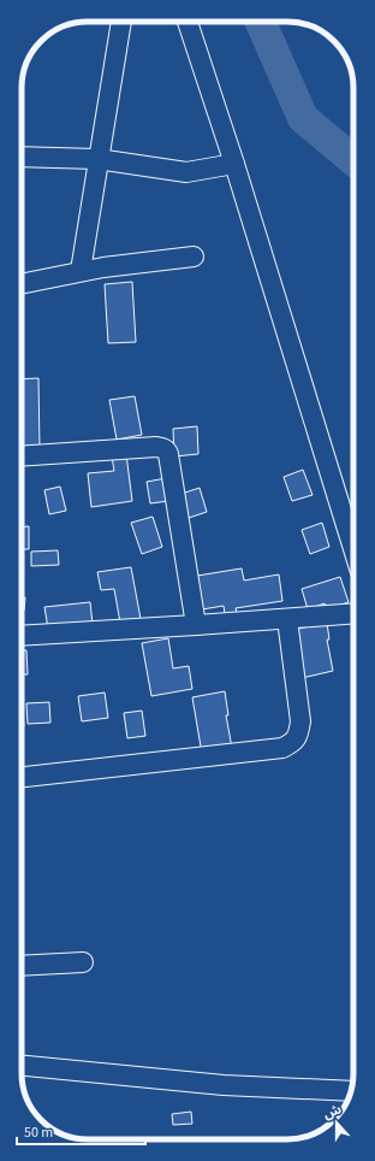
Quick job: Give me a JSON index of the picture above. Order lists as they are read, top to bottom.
{
  "scale_bar": "50 m",
  "north": "top"
}
